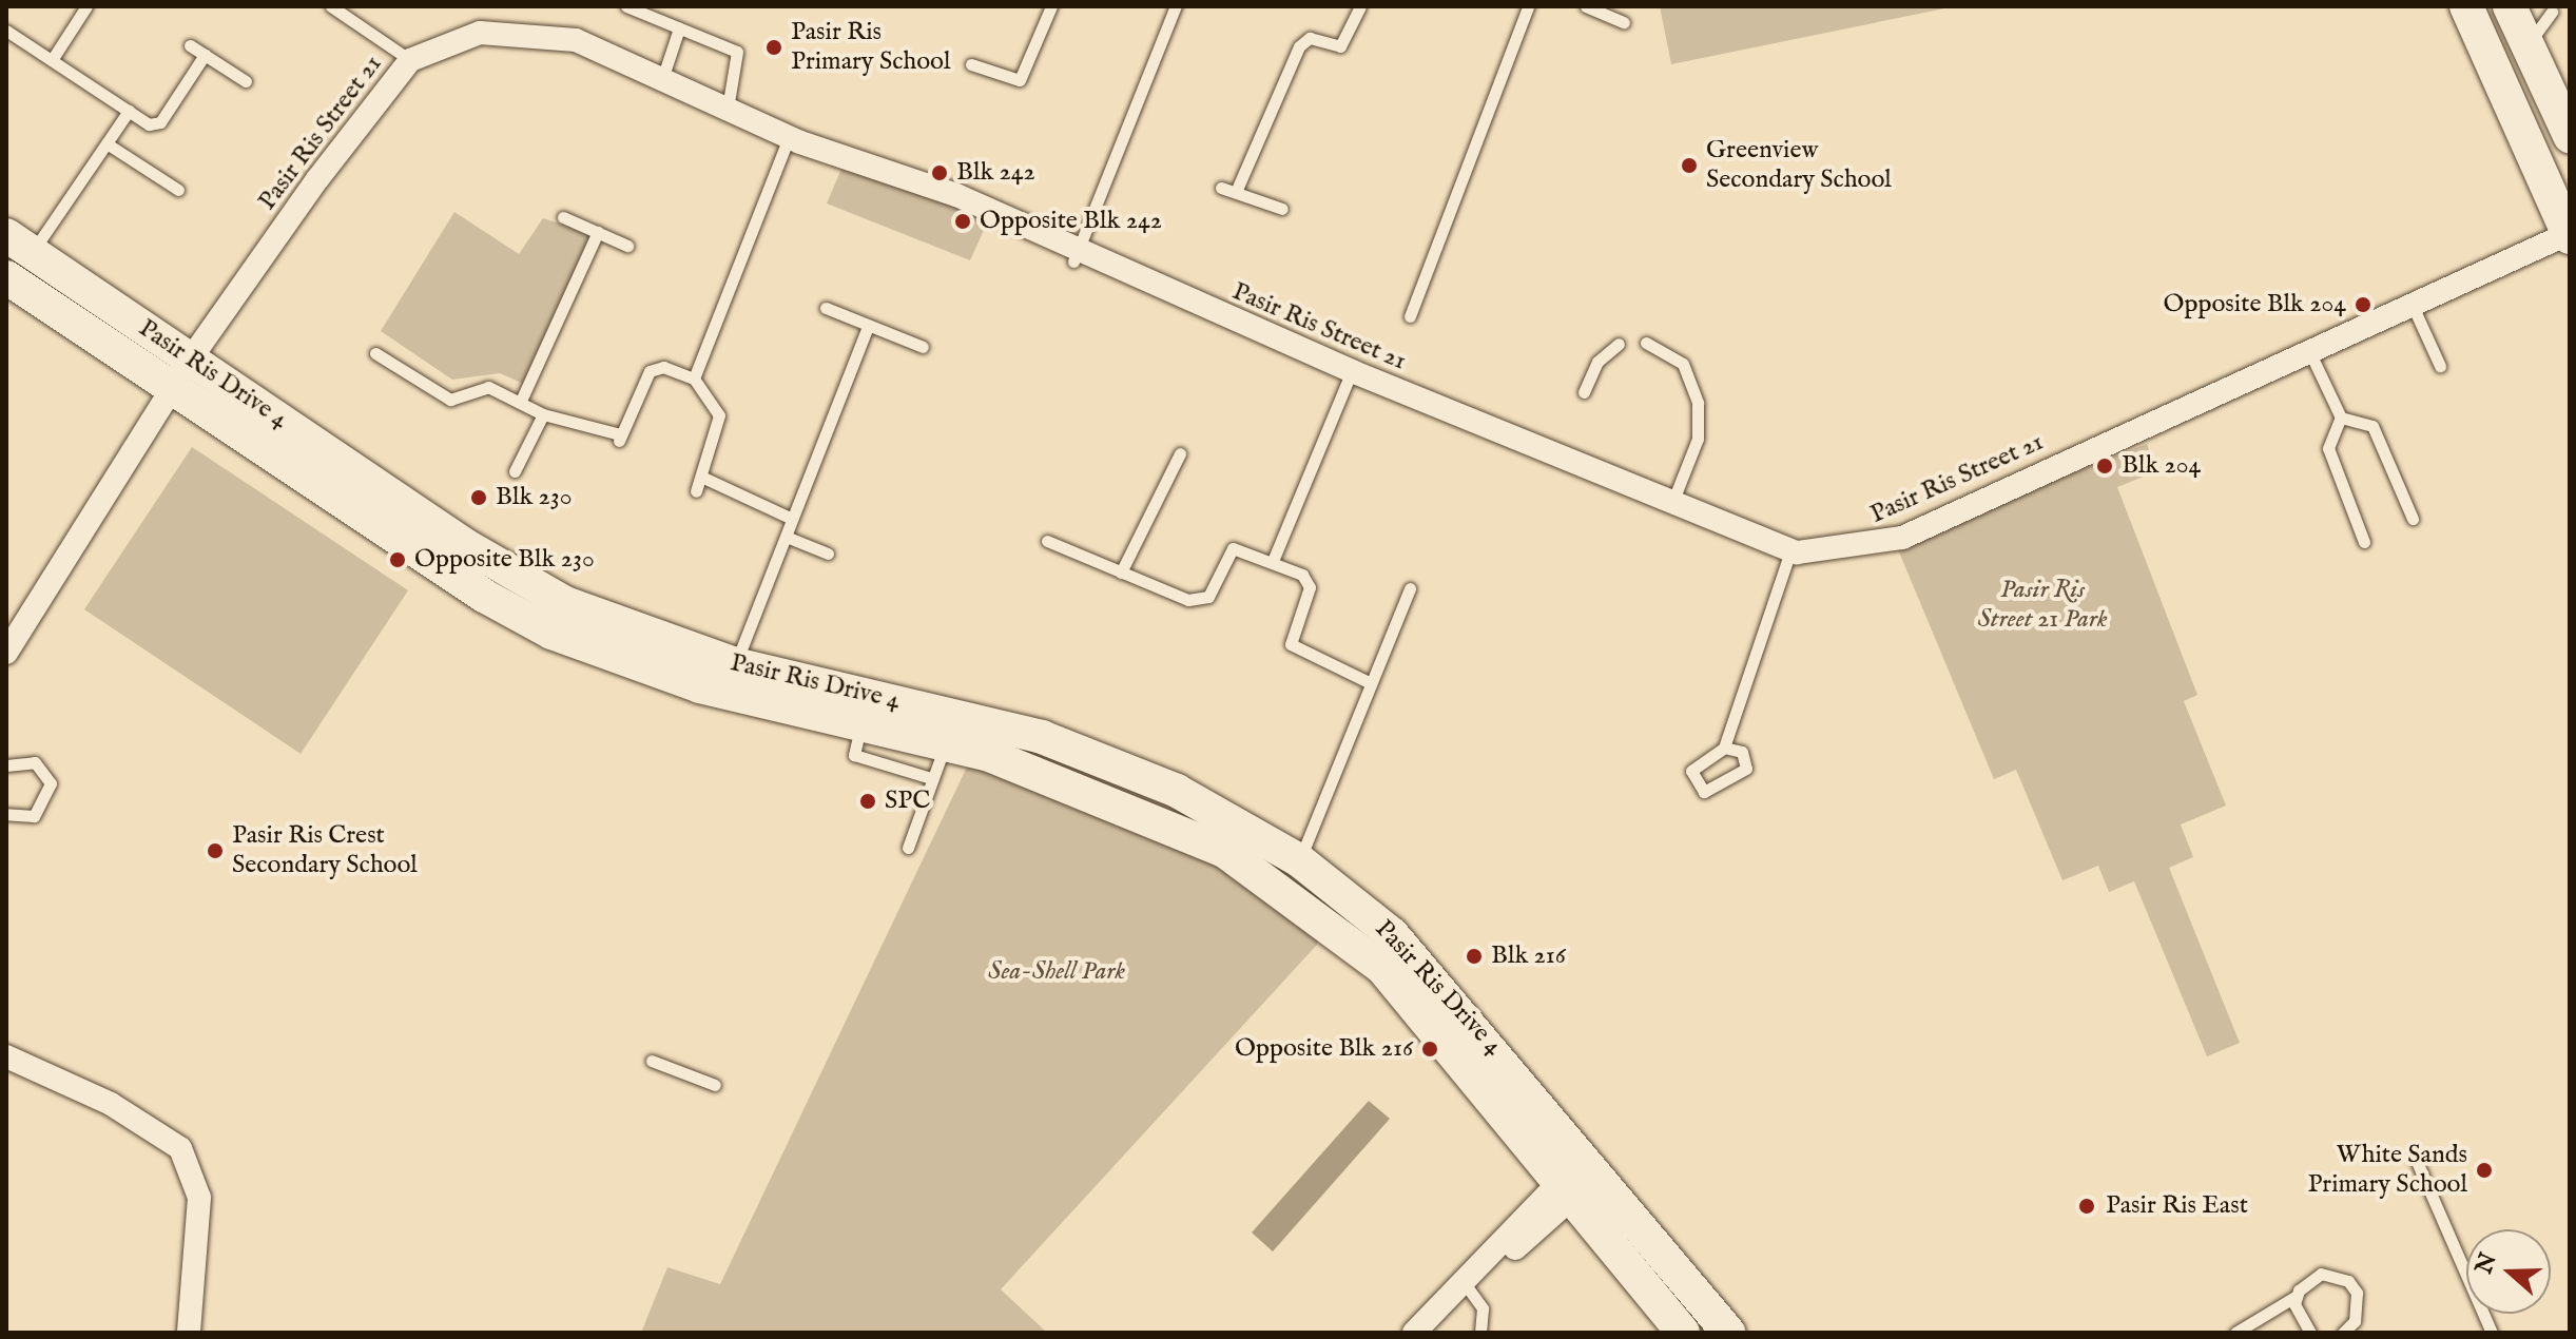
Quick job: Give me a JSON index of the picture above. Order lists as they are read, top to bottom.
{
  "streets": {
    "street": ["Pasir Ris Street 21", "Pasir Ris Drive 4"]
  },
  "crossings": [
    ["Pasir Ris Street 21", "Pasir Ris Drive 4"]
  ],
  "parks": ["Pasir Ris Street 21 Park", "Sea-Shell Park"],
  "places": [
    "Pasir Ris Primary School",
    "Greenview Secondary School",
    "Blk 242",
    "Opposite Blk 242",
    "Opposite Blk 204",
    "Blk 204",
    "Blk 230",
    "Opposite Blk 230",
    "SPC",
    "Pasir Ris Crest Secondary School",
    "Blk 216",
    "Opposite Blk 216",
    "White Sands Primary School",
    "Pasir Ris East"
  ],
  "north": "left"
}
